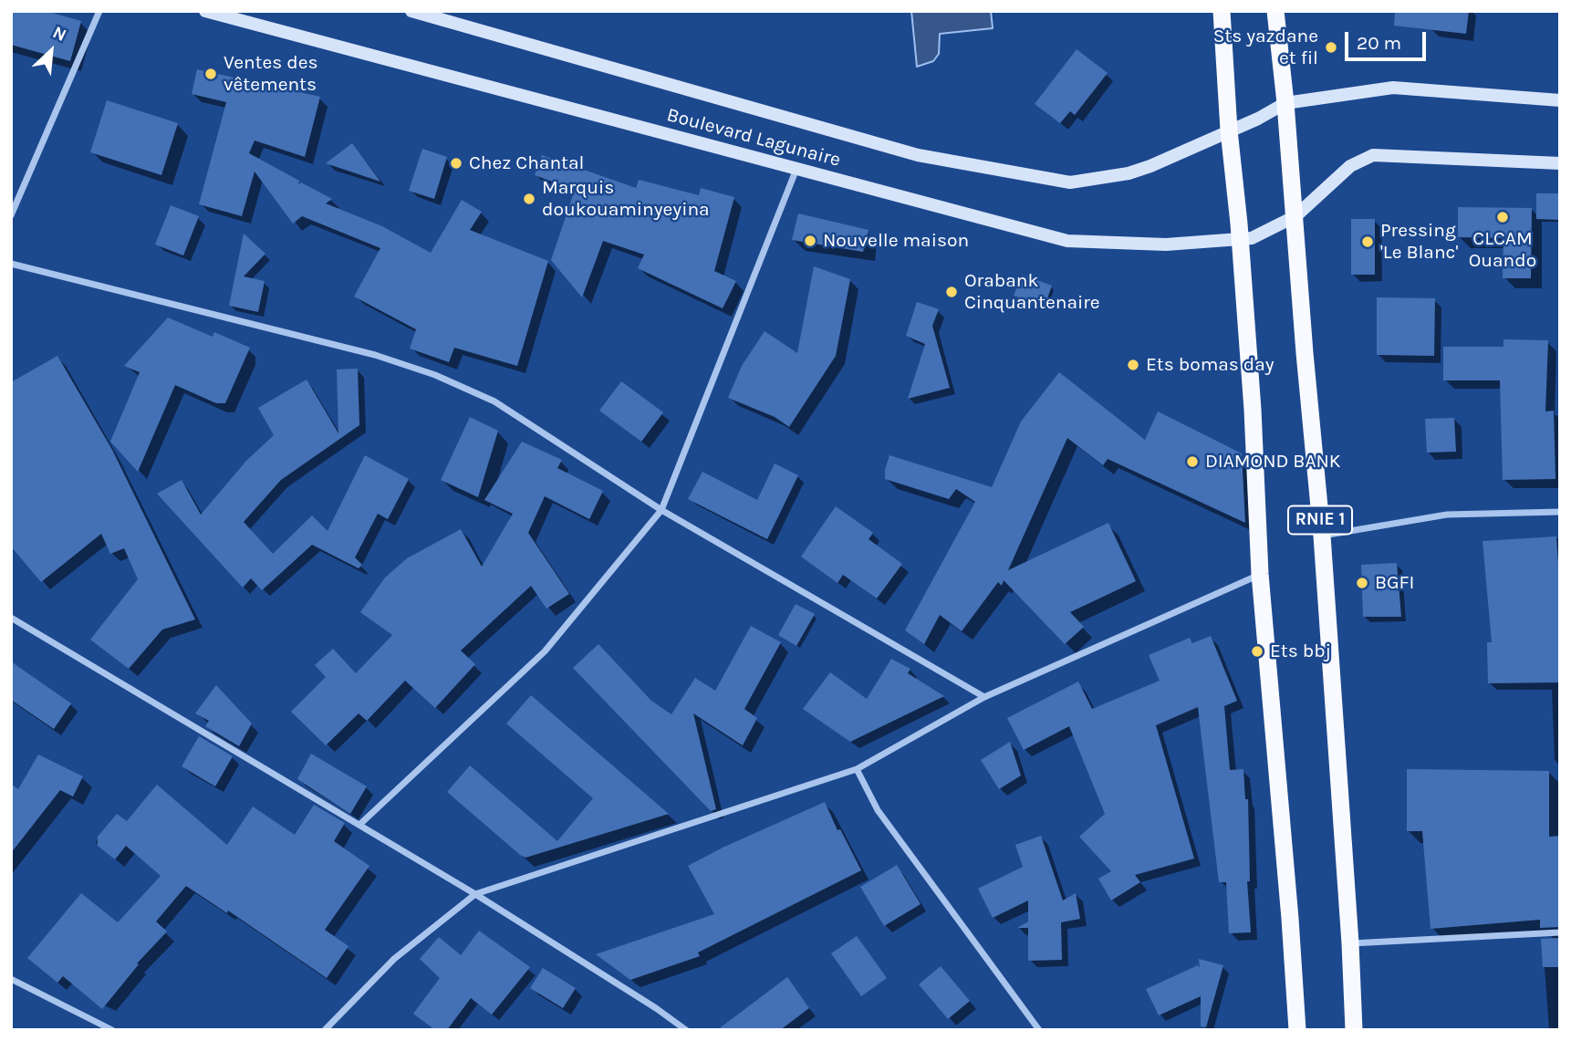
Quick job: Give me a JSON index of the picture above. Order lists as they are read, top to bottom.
{
  "streets": {
    "highway": ["RNIE 1"],
    "main road": ["Boulevard Lagunaire"]
  },
  "crossings": [
    ["Boulevard Lagunaire", "RNIE 1"]
  ],
  "places": [
    "Sts yazdane et fil",
    "Ventes des vêtements",
    "Chez Chantal",
    "Marquis doukouaminyeyina",
    "CLCAM Ouando",
    "Nouvelle maison",
    "Pressing 'Le Blanc'",
    "Orabank Cinquantenaire",
    "Ets bomas day",
    "DIAMOND BANK",
    "BGFI",
    "Ets bbj"
  ],
  "scale_bar": "20 m",
  "north": "top right"
}
